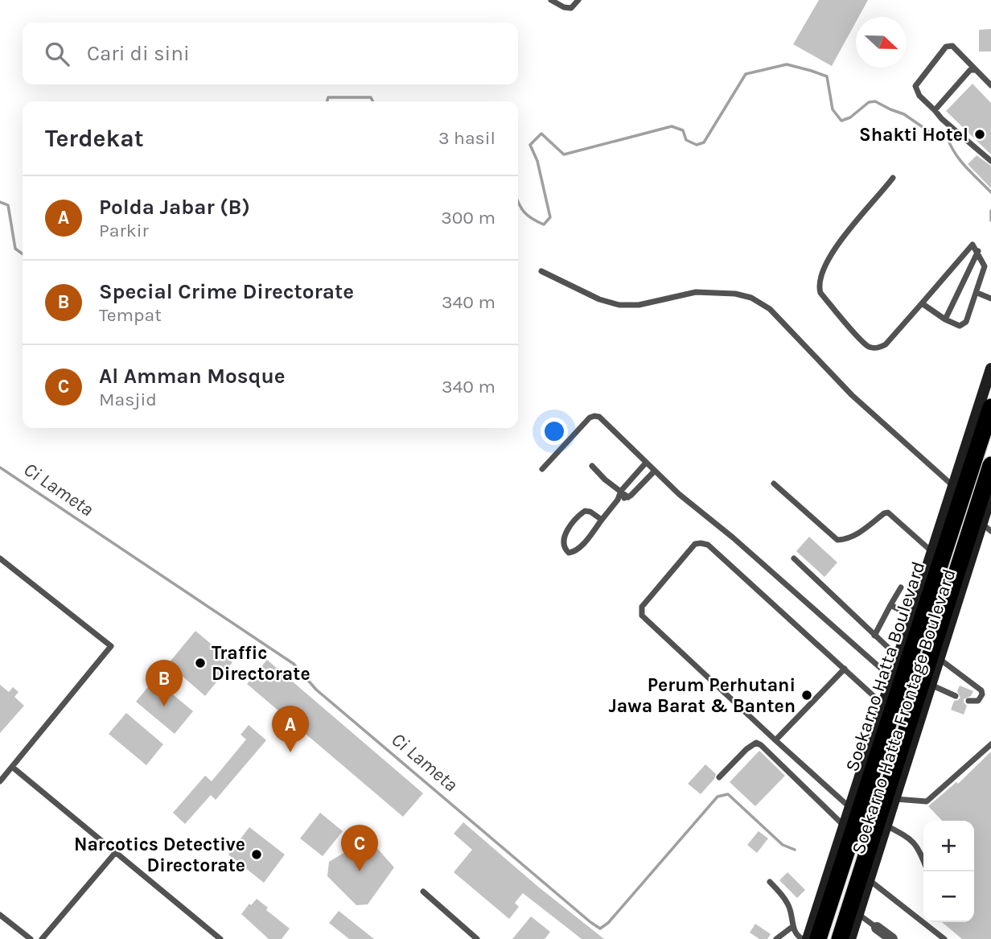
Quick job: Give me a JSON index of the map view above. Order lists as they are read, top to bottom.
{
  "streets": {
    "highway": ["Soekarno Hatta Boulevard"],
    "main road": ["Soekarno Hatta Frontage Boulevard"]
  },
  "water": ["Ci Lameta"],
  "places": [
    "Shakti Hotel",
    "Traffic Directorate",
    "Perum Perhutani Jawa Barat & Banten",
    "Narcotics Detective Directorate"
  ],
  "north": "right",
  "page": {
    "search": "Cari di sini",
    "heading": ["Terdekat", "3 hasil"],
    "list": [
      {
        "mark": "A",
        "name": "Polda Jabar (B)",
        "note": "Parkir",
        "value": "300 m"
      },
      {
        "mark": "B",
        "name": "Special Crime Directorate",
        "note": "Tempat",
        "value": "340 m"
      },
      {
        "mark": "C",
        "name": "Al Amman Mosque",
        "note": "Masjid",
        "value": "340 m"
      }
    ],
    "pins": ["B", "A", "C"],
    "map_buttons": ["+", "−"]
  }
}
